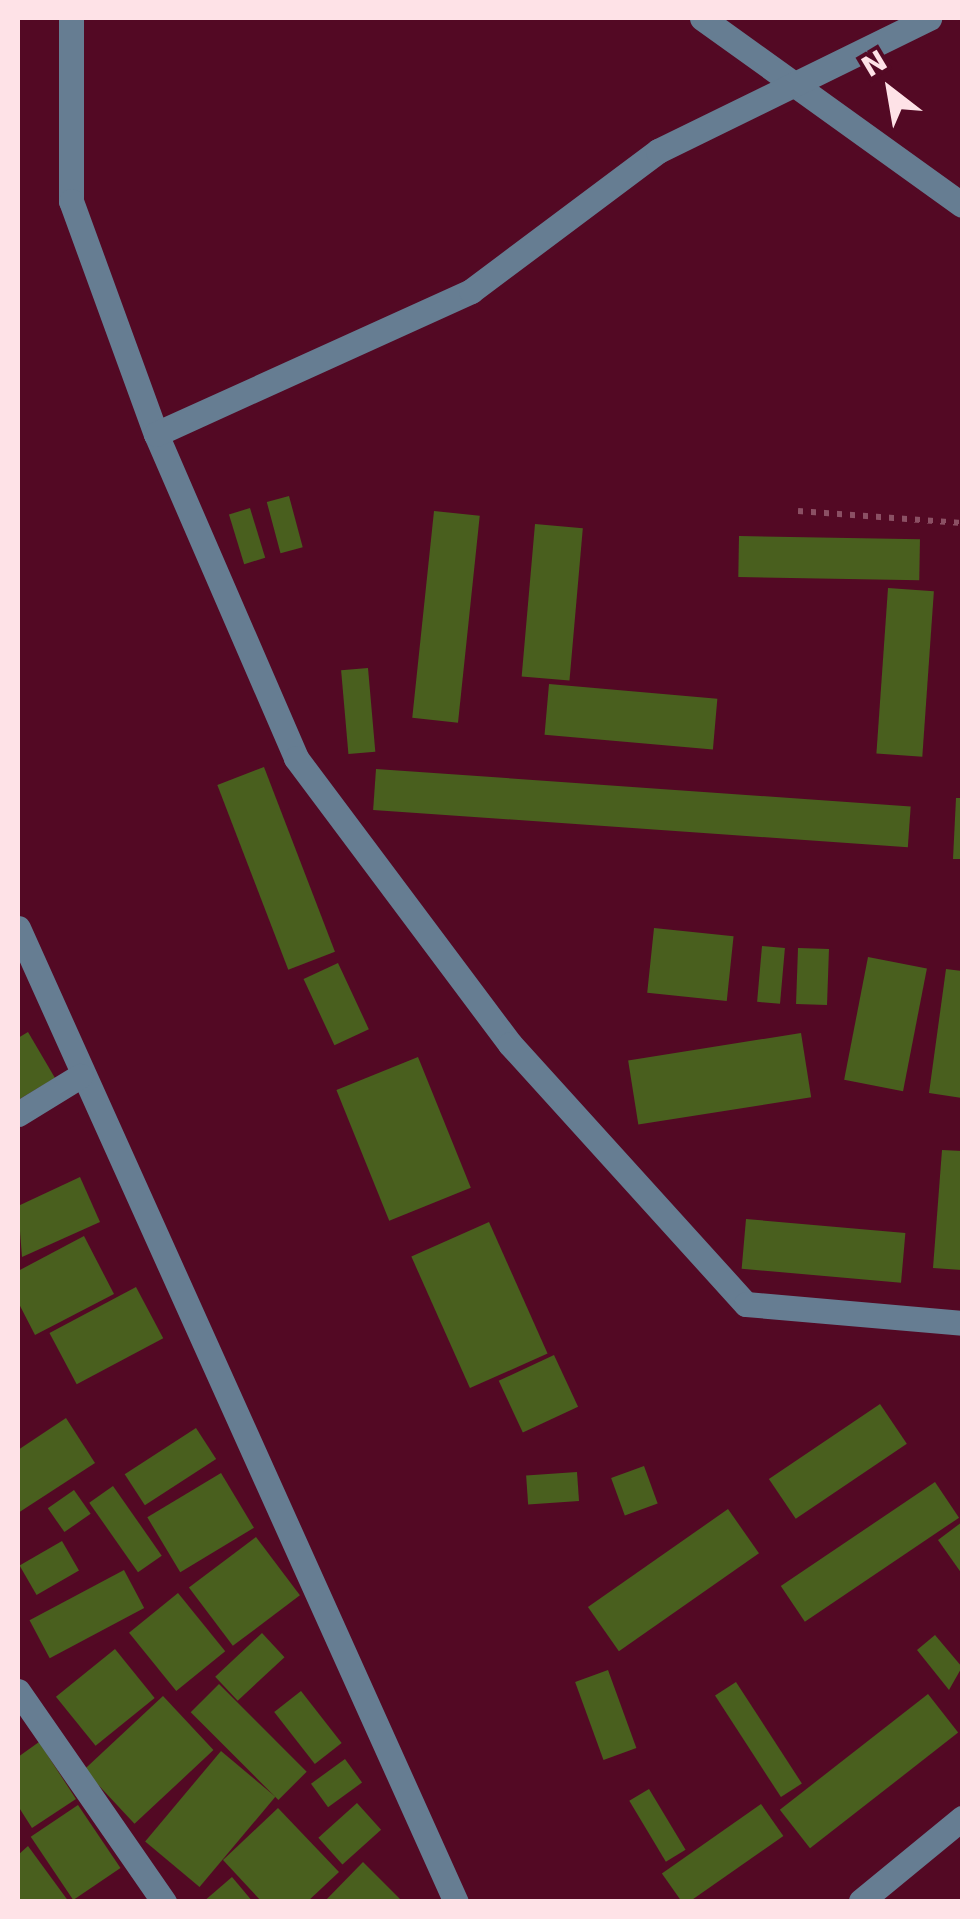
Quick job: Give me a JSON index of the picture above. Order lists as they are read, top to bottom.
{
  "north": "top left"
}
